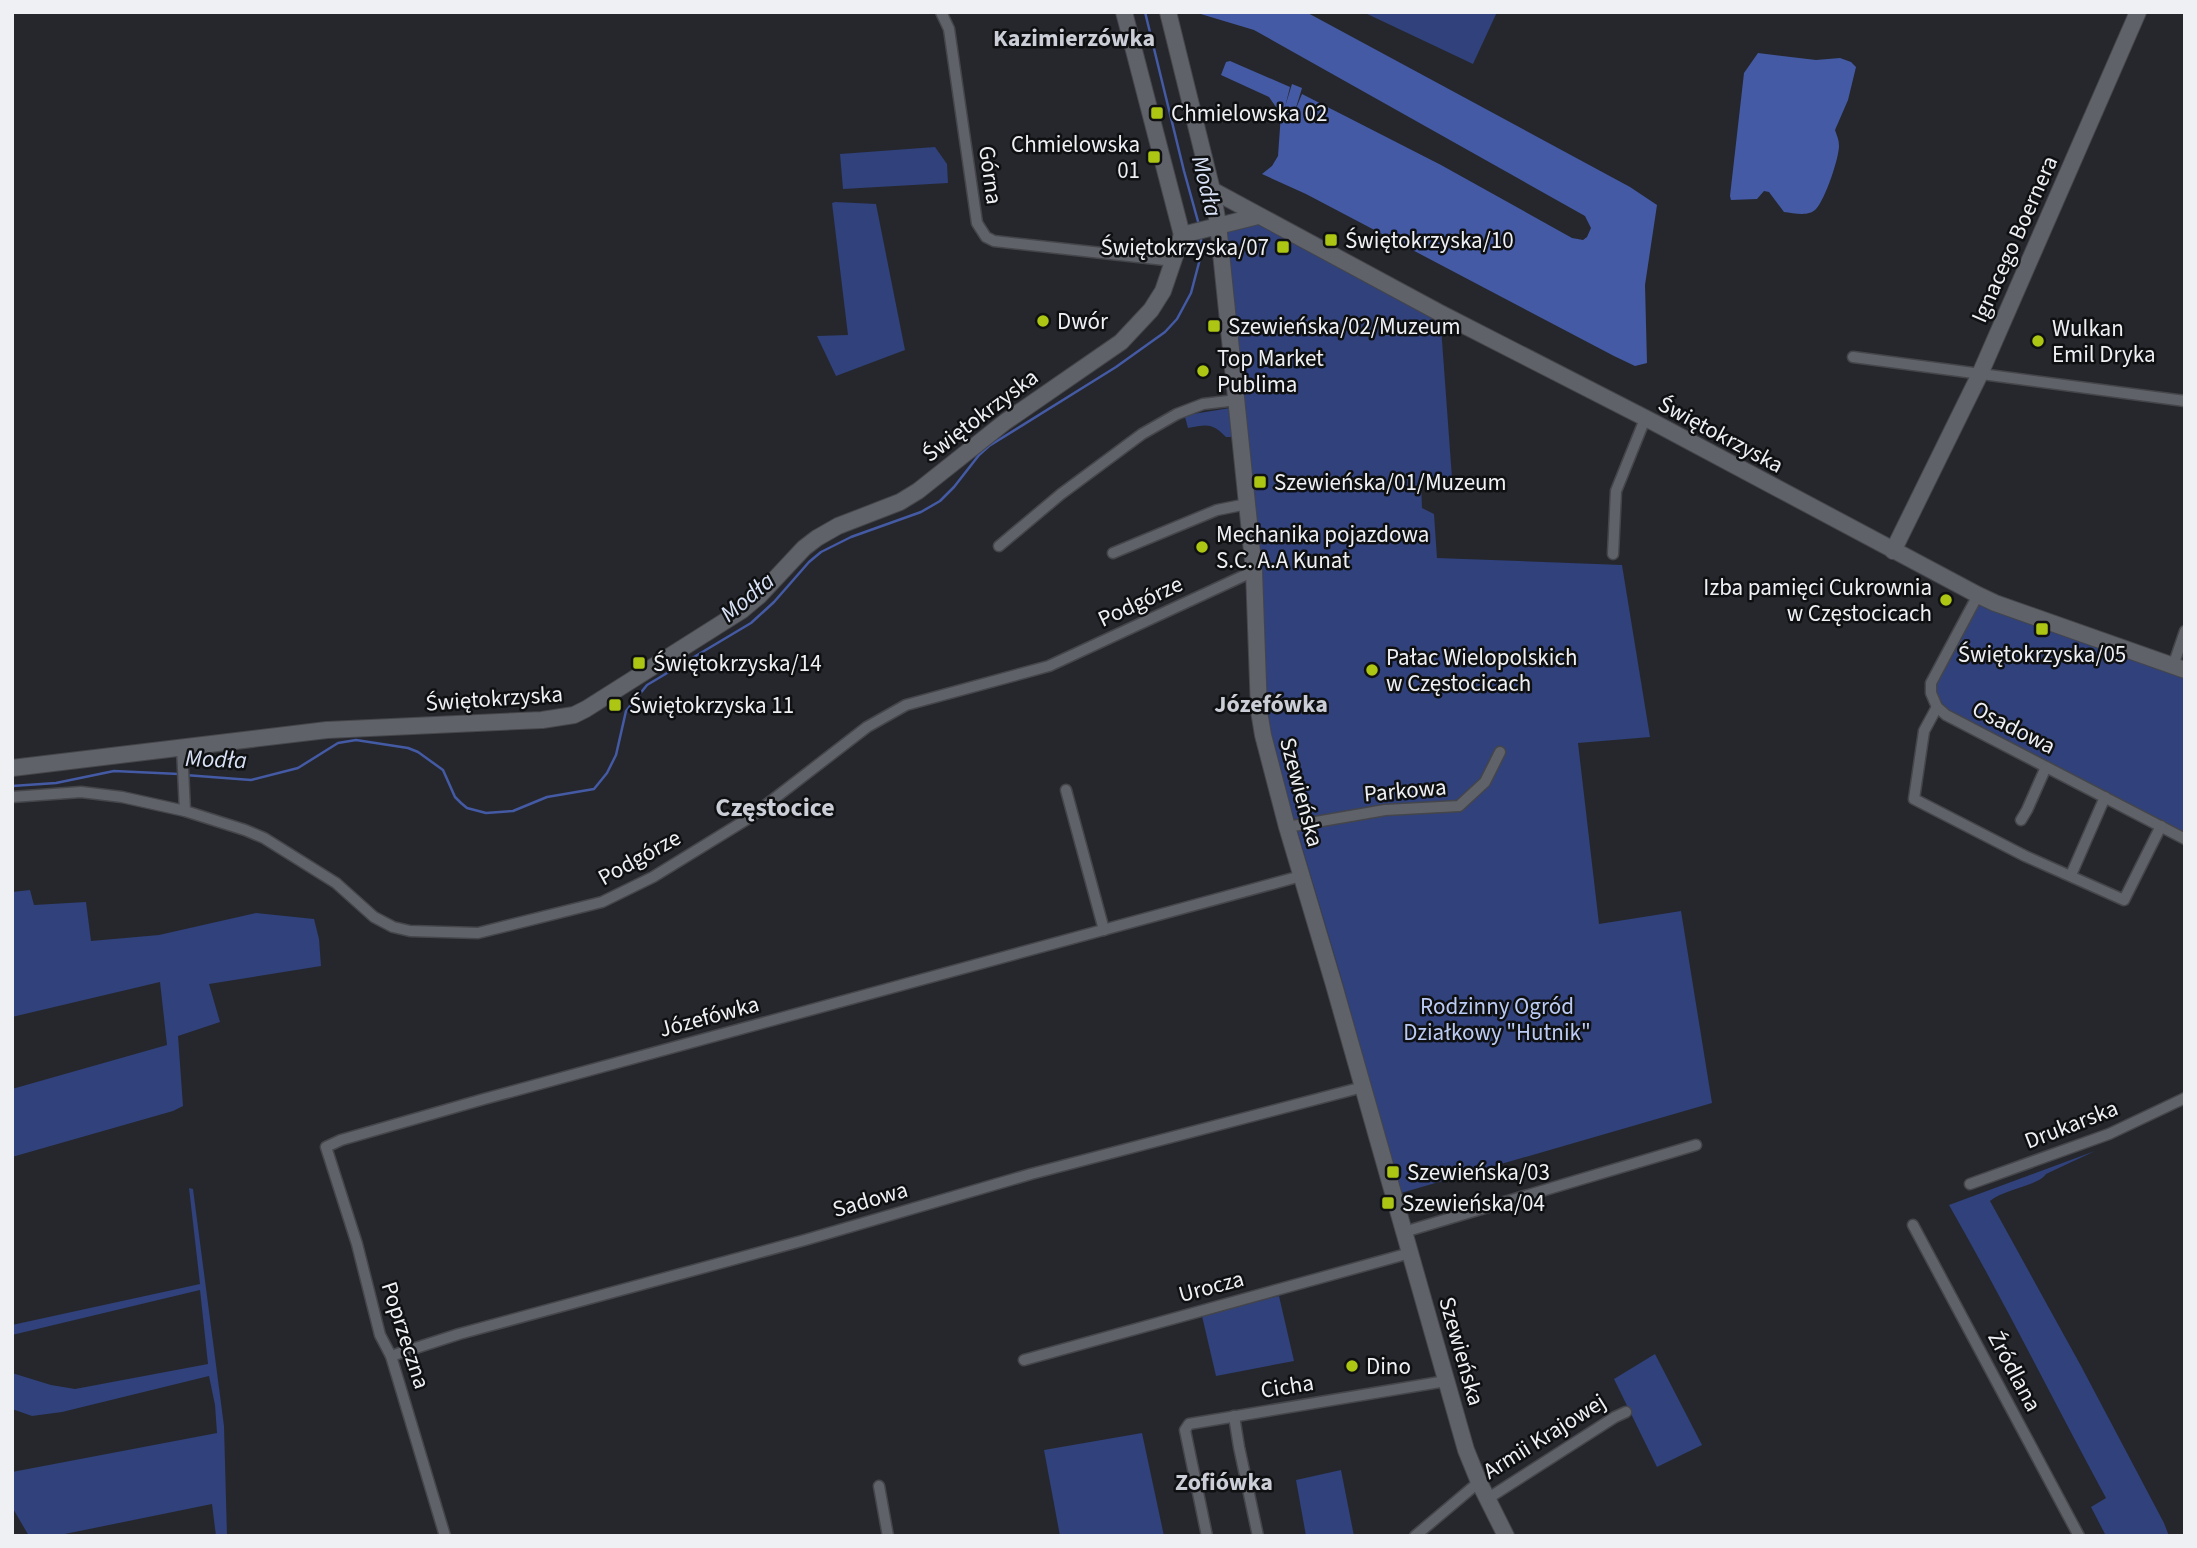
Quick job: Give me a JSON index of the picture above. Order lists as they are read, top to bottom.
{
  "streets": {
    "street": [
      "Górna",
      "Ignacego Boernera",
      "Świętokrzyska",
      "Podgórze",
      "Osadowa",
      "Parkowa",
      "Szewieńska",
      "Józefówka",
      "Drukarska",
      "Sadowa",
      "Urocza",
      "Poprzeczna",
      "Źródlana",
      "Cicha",
      "Armii Krajowej"
    ]
  },
  "crossings": [
    ["Górna", "Świętokrzyska"],
    ["Ignacego Boernera", "Świętokrzyska"],
    ["Świętokrzyska", "Osadowa"],
    ["Świętokrzyska", "Szewieńska"],
    ["Podgórze", "Szewieńska"],
    ["Parkowa", "Szewieńska"],
    ["Szewieńska", "Józefówka"],
    ["Szewieńska", "Sadowa"],
    ["Szewieńska", "Urocza"],
    ["Szewieńska", "Cicha"],
    ["Szewieńska", "Armii Krajowej"],
    ["Józefówka", "Poprzeczna"],
    ["Sadowa", "Poprzeczna"]
  ],
  "districts": [
    "Kazimierzówka",
    "Józefówka",
    "Częstocice",
    "Zofiówka"
  ],
  "water": ["Modła"],
  "parks": ["Rodzinny Ogród Działkowy \"Hutnik\""],
  "places": {
    "transit": [
      "Chmielowska 02",
      "Chmielowska 01",
      "Świętokrzyska/10",
      "Świętokrzyska/07",
      "Szewieńska/02/Muzeum",
      "Szewieńska/01/Muzeum",
      "Świętokrzyska/05",
      "Świętokrzyska/14",
      "Świętokrzyska 11",
      "Szewieńska/03",
      "Szewieńska/04"
    ],
    "other": [
      "Dwór",
      "Wulkan Emil Dryka",
      "Top Market Publima",
      "Mechanika pojazdowa S.C. A.A Kunat",
      "Izba pamięci Cukrownia w Częstocicach",
      "Pałac Wielopolskich w Częstocicach",
      "Dino"
    ]
  }
}
